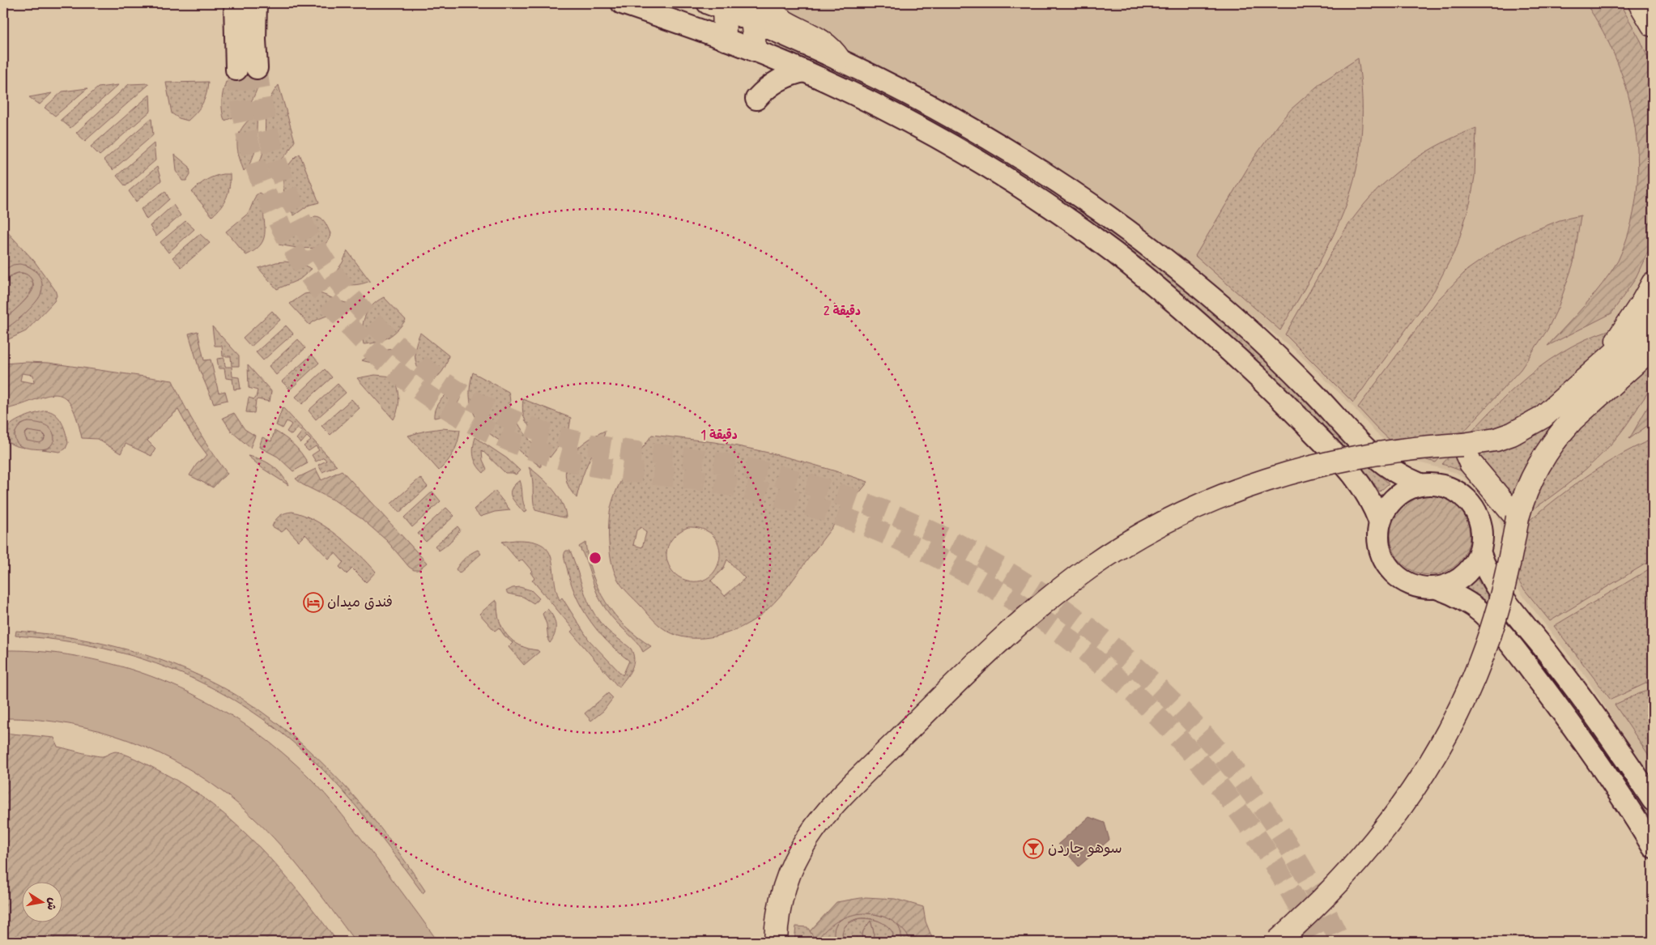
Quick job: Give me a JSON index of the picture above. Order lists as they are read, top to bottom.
{
  "places": {
    "hotel": ["فندق ميدان"],
    "bar": ["سوهو جاردن"]
  },
  "north": "right",
  "rings": ["2 دقيقة", "1 دقيقة"]
}
